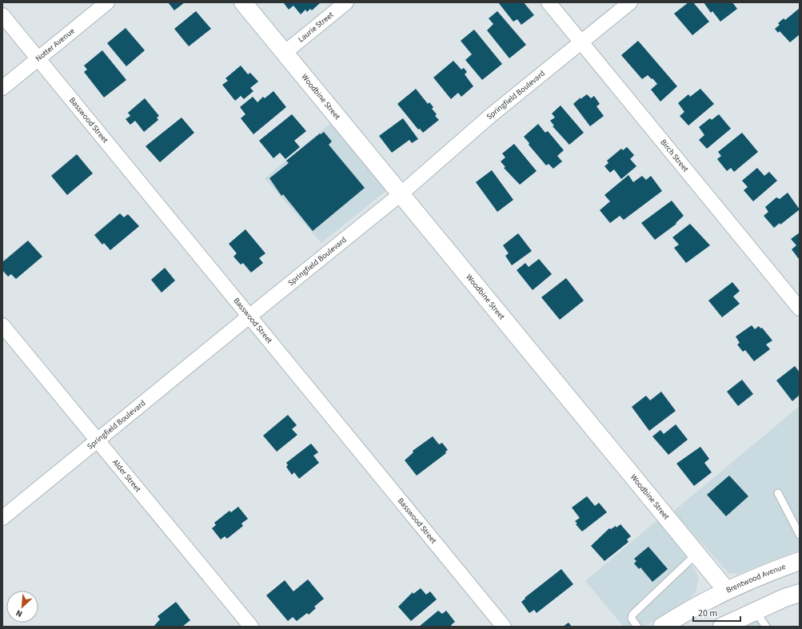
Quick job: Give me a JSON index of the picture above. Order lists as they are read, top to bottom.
{
  "streets": {
    "street": [
      "Laurie Street",
      "Notter Avenue",
      "Springfield Boulevard",
      "Woodbine Street",
      "Basswood Street",
      "Birch Street",
      "Alder Street",
      "Brentwood Avenue"
    ]
  },
  "crossings": [
    ["Laurie Street", "Woodbine Street"],
    ["Notter Avenue", "Basswood Street"],
    ["Springfield Boulevard", "Woodbine Street"],
    ["Springfield Boulevard", "Basswood Street"],
    ["Springfield Boulevard", "Birch Street"],
    ["Springfield Boulevard", "Alder Street"],
    ["Woodbine Street", "Brentwood Avenue"]
  ],
  "scale_bar": "20 m",
  "north": "bottom left"
}
